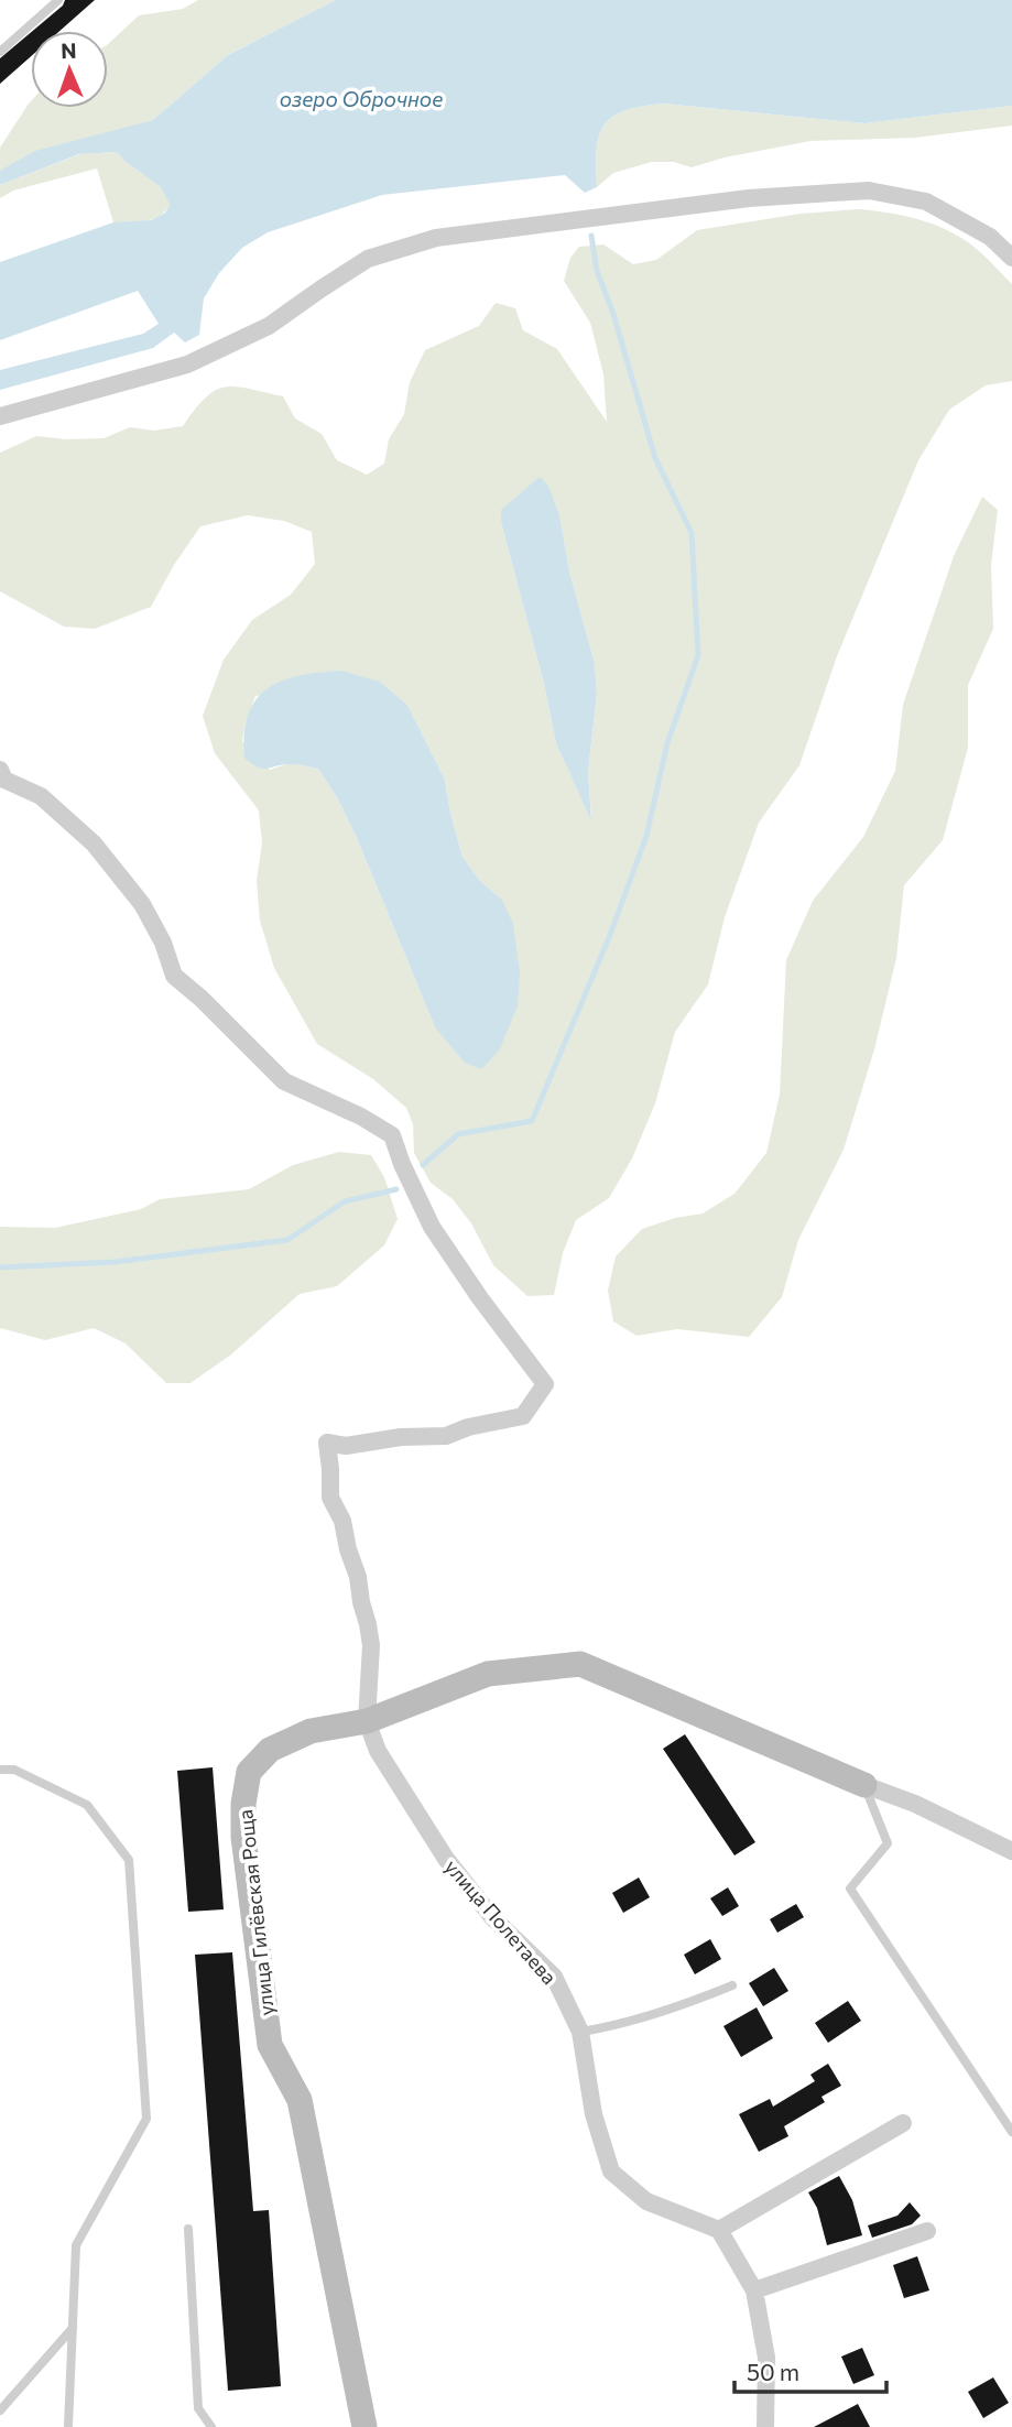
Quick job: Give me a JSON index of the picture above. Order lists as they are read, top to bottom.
{
  "streets": {
    "street": ["улица Гилёвская Роща", "улица Полетаева"]
  },
  "crossings": [
    ["улица Гилёвская Роща", "улица Полетаева"]
  ],
  "water": ["озеро Оброчное"],
  "scale_bar": "50 m",
  "north": "top"
}
